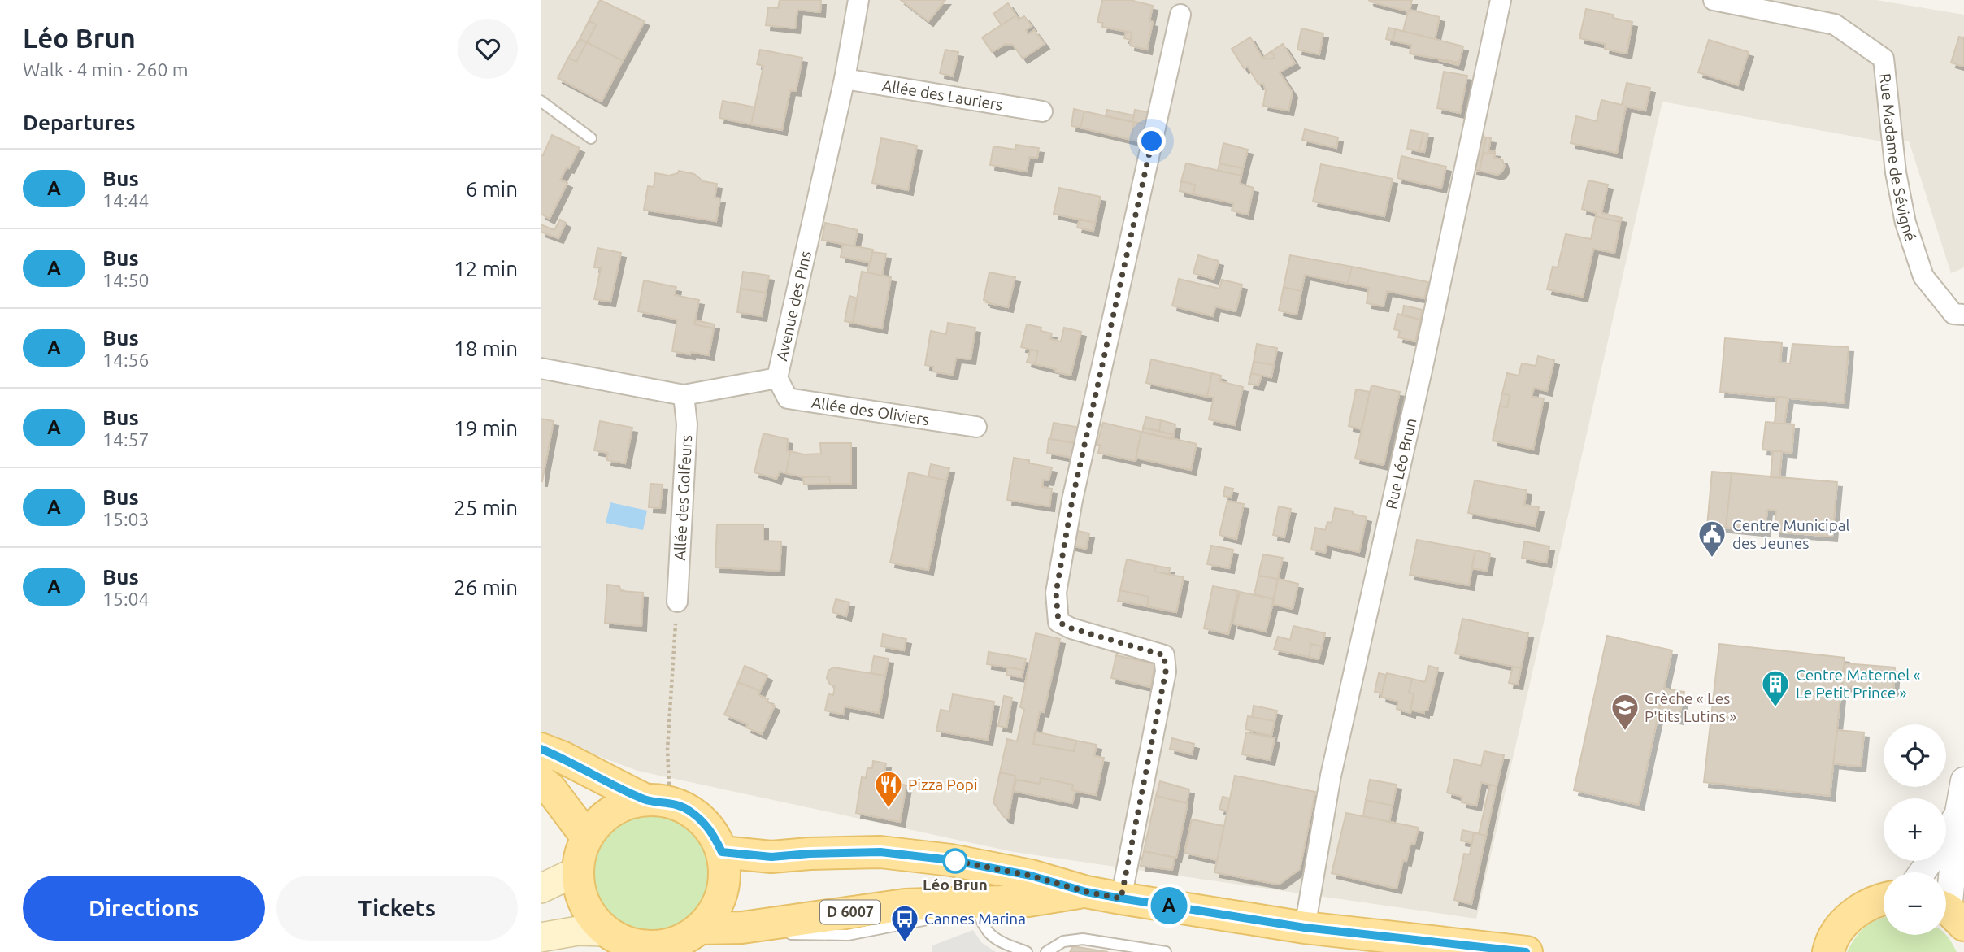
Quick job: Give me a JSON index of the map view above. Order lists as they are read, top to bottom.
{
  "streets": {
    "main road": ["D 6007"],
    "street": [
      "Allée des Lauriers",
      "Rue Madame de Sévigné",
      "Avenue des Pins",
      "Allée des Oliviers",
      "Rue Léo Brun",
      "Allée des Golfeurs"
    ]
  },
  "crossings": [
    ["Allée des Lauriers", "Avenue des Pins"],
    ["Avenue des Pins", "Allée des Oliviers"],
    ["Avenue des Pins", "Allée des Golfeurs"],
    ["Rue Léo Brun", "D 6007"]
  ],
  "places": {
    "public building": ["Centre Municipal des Jeunes"],
    "building": ["Centre Maternel « Le Petit Prince »"],
    "school or university": ["Crèche « Les P'tits Lutins »"],
    "restaurant": ["Pizza Popi"],
    "other": ["Léo Brun"],
    "bus stop": ["Cannes Marina"]
  },
  "lines": ["bus line A"],
  "page": {
    "heading": [
      ["Léo Brun", "Walk · 4 min · 260 m"],
      "Departures"
    ],
    "on_map": "A",
    "list": [
      {
        "mark": "A",
        "name": "Bus",
        "note": "14:44",
        "value": "6 min"
      },
      {
        "mark": "A",
        "name": "Bus",
        "note": "14:50",
        "value": "12 min"
      },
      {
        "mark": "A",
        "name": "Bus",
        "note": "14:56",
        "value": "18 min"
      },
      {
        "mark": "A",
        "name": "Bus",
        "note": "14:57",
        "value": "19 min"
      },
      {
        "mark": "A",
        "name": "Bus",
        "note": "15:03",
        "value": "25 min"
      },
      {
        "mark": "A",
        "name": "Bus",
        "note": "15:04",
        "value": "26 min"
      }
    ],
    "map_buttons": ["+", "−"],
    "buttons": ["Directions", "Tickets"]
  }
}
